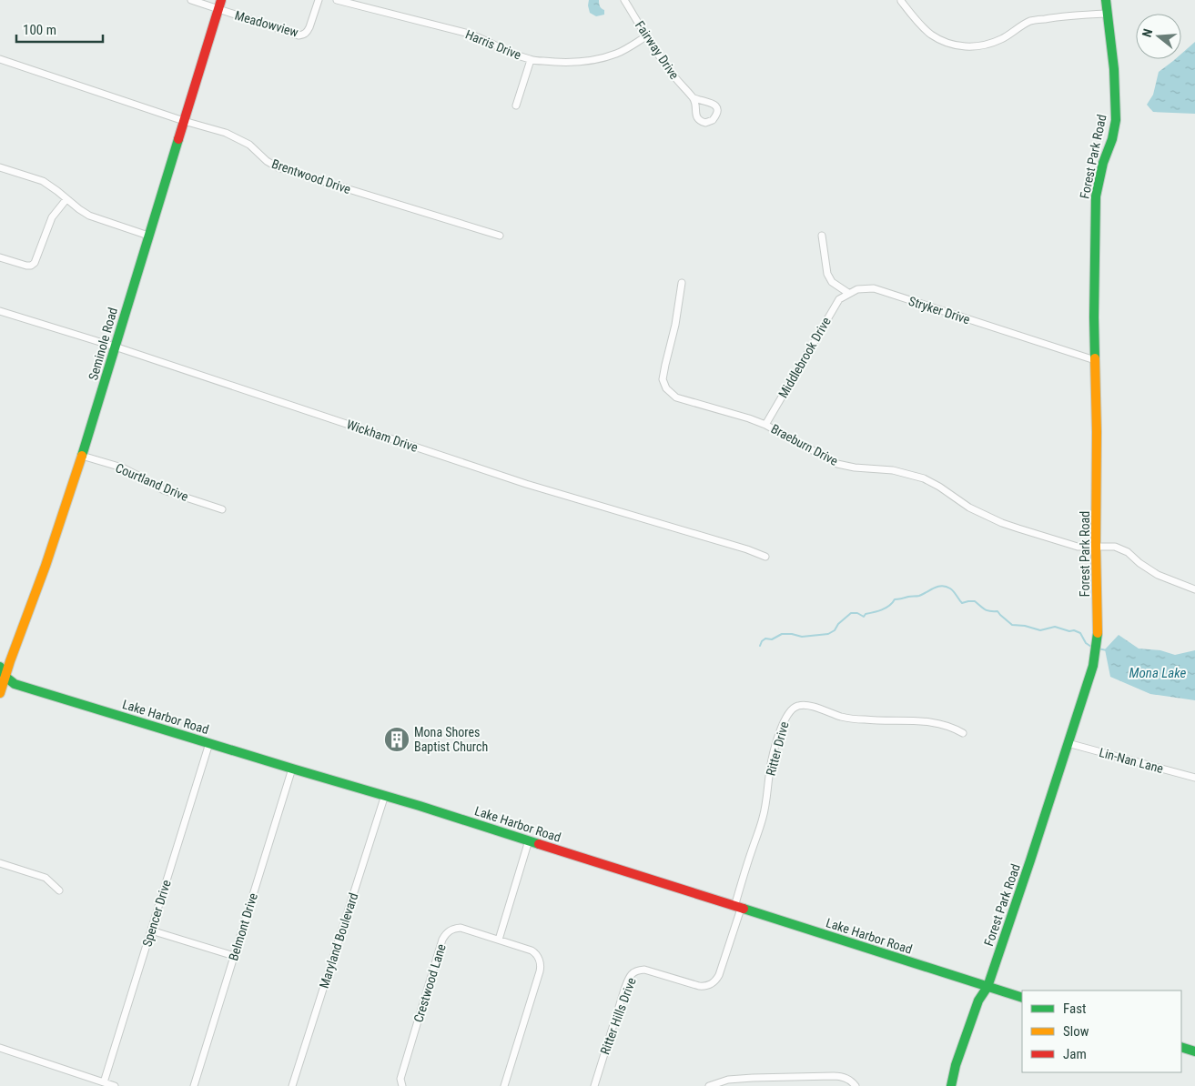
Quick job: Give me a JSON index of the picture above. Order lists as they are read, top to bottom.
{
  "streets": {
    "street": [
      "Meadowview",
      "Harris Drive",
      "Fairway Drive",
      "Forest Park Road",
      "Brentwood Drive",
      "Stryker Drive",
      "Seminole Road",
      "Middlebrook Drive",
      "Wickham Drive",
      "Braeburn Drive",
      "Courtland Drive",
      "Lake Harbor Road",
      "Ritter Drive",
      "Lin-Nan Lane",
      "Spencer Drive",
      "Belmont Drive",
      "Maryland Boulevard",
      "Crestwood Lane",
      "Ritter Hills Drive"
    ]
  },
  "crossings": [
    ["Meadowview", "Seminole Road"],
    ["Harris Drive", "Fairway Drive"],
    ["Forest Park Road", "Stryker Drive"],
    ["Forest Park Road", "Braeburn Drive"],
    ["Forest Park Road", "Lake Harbor Road"],
    ["Forest Park Road", "Lin-Nan Lane"],
    ["Brentwood Drive", "Seminole Road"],
    ["Stryker Drive", "Middlebrook Drive"],
    ["Seminole Road", "Wickham Drive"],
    ["Seminole Road", "Courtland Drive"],
    ["Seminole Road", "Lake Harbor Road"],
    ["Middlebrook Drive", "Braeburn Drive"],
    ["Lake Harbor Road", "Ritter Drive"],
    ["Lake Harbor Road", "Spencer Drive"],
    ["Lake Harbor Road", "Belmont Drive"],
    ["Lake Harbor Road", "Maryland Boulevard"],
    ["Lake Harbor Road", "Ritter Hills Drive"],
    ["Ritter Drive", "Ritter Hills Drive"]
  ],
  "water": ["Mona Lake"],
  "places": {
    "building": ["Mona Shores Baptist Church"]
  },
  "legend": ["Fast", "Slow", "Jam"],
  "scale_bar": "100 m",
  "north": "left"
}
